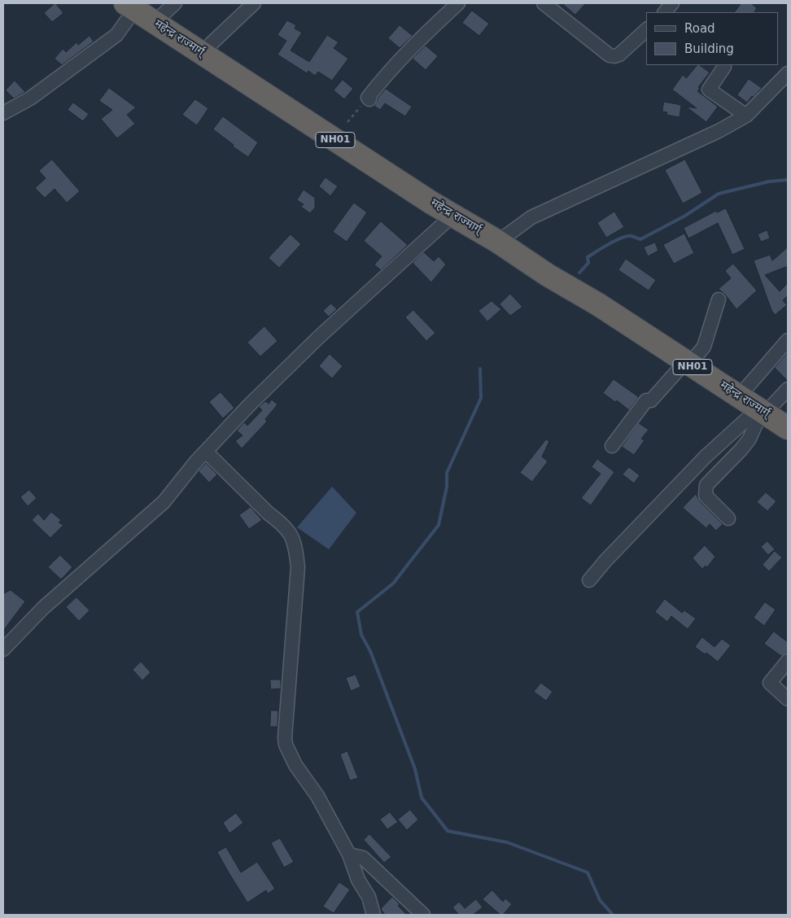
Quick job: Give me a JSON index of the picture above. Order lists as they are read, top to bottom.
{
  "streets": {
    "highway": ["महेन्द्र राज्मार्ग्", "NH01"]
  },
  "legend": ["Road", "Building"]
}
